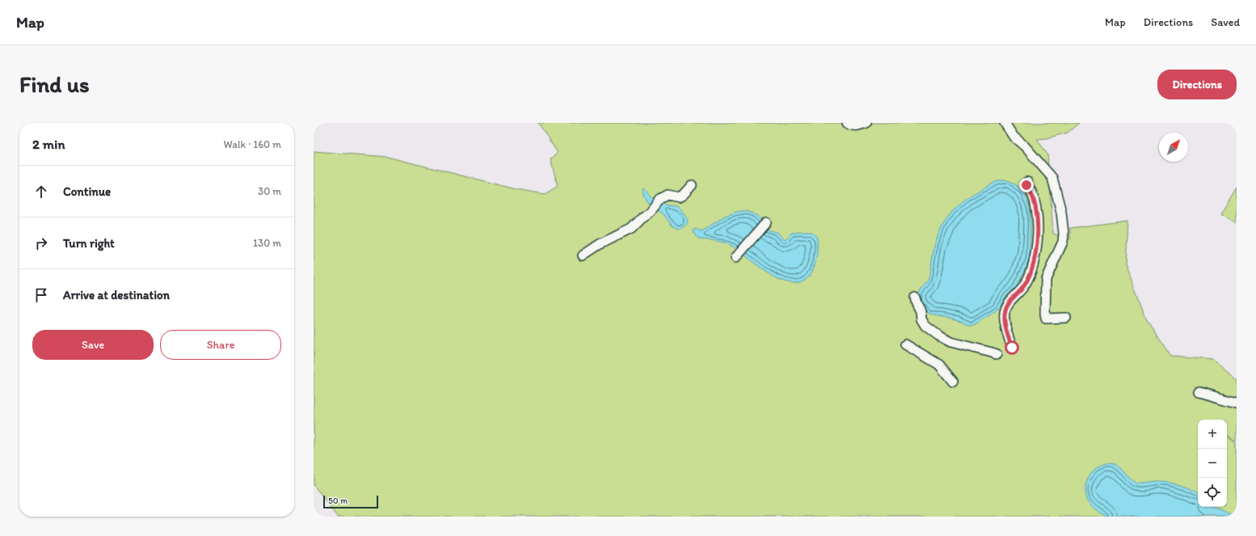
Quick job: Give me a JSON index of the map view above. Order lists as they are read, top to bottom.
{
  "scale_bar": "50 m",
  "north": "top right",
  "page": {
    "header": "Map",
    "nav": ["Map", "Directions", "Saved"],
    "buttons": [
      "Directions",
      ["Save", "Share"]
    ],
    "title": "Find us",
    "heading": ["2 min", "Walk · 160 m"],
    "list": [
      ["Continue", "30 m"],
      ["Turn right", "130 m"],
      "Arrive at destination"
    ],
    "map_buttons": ["+", "−"],
    "scale": "50 m"
  }
}
